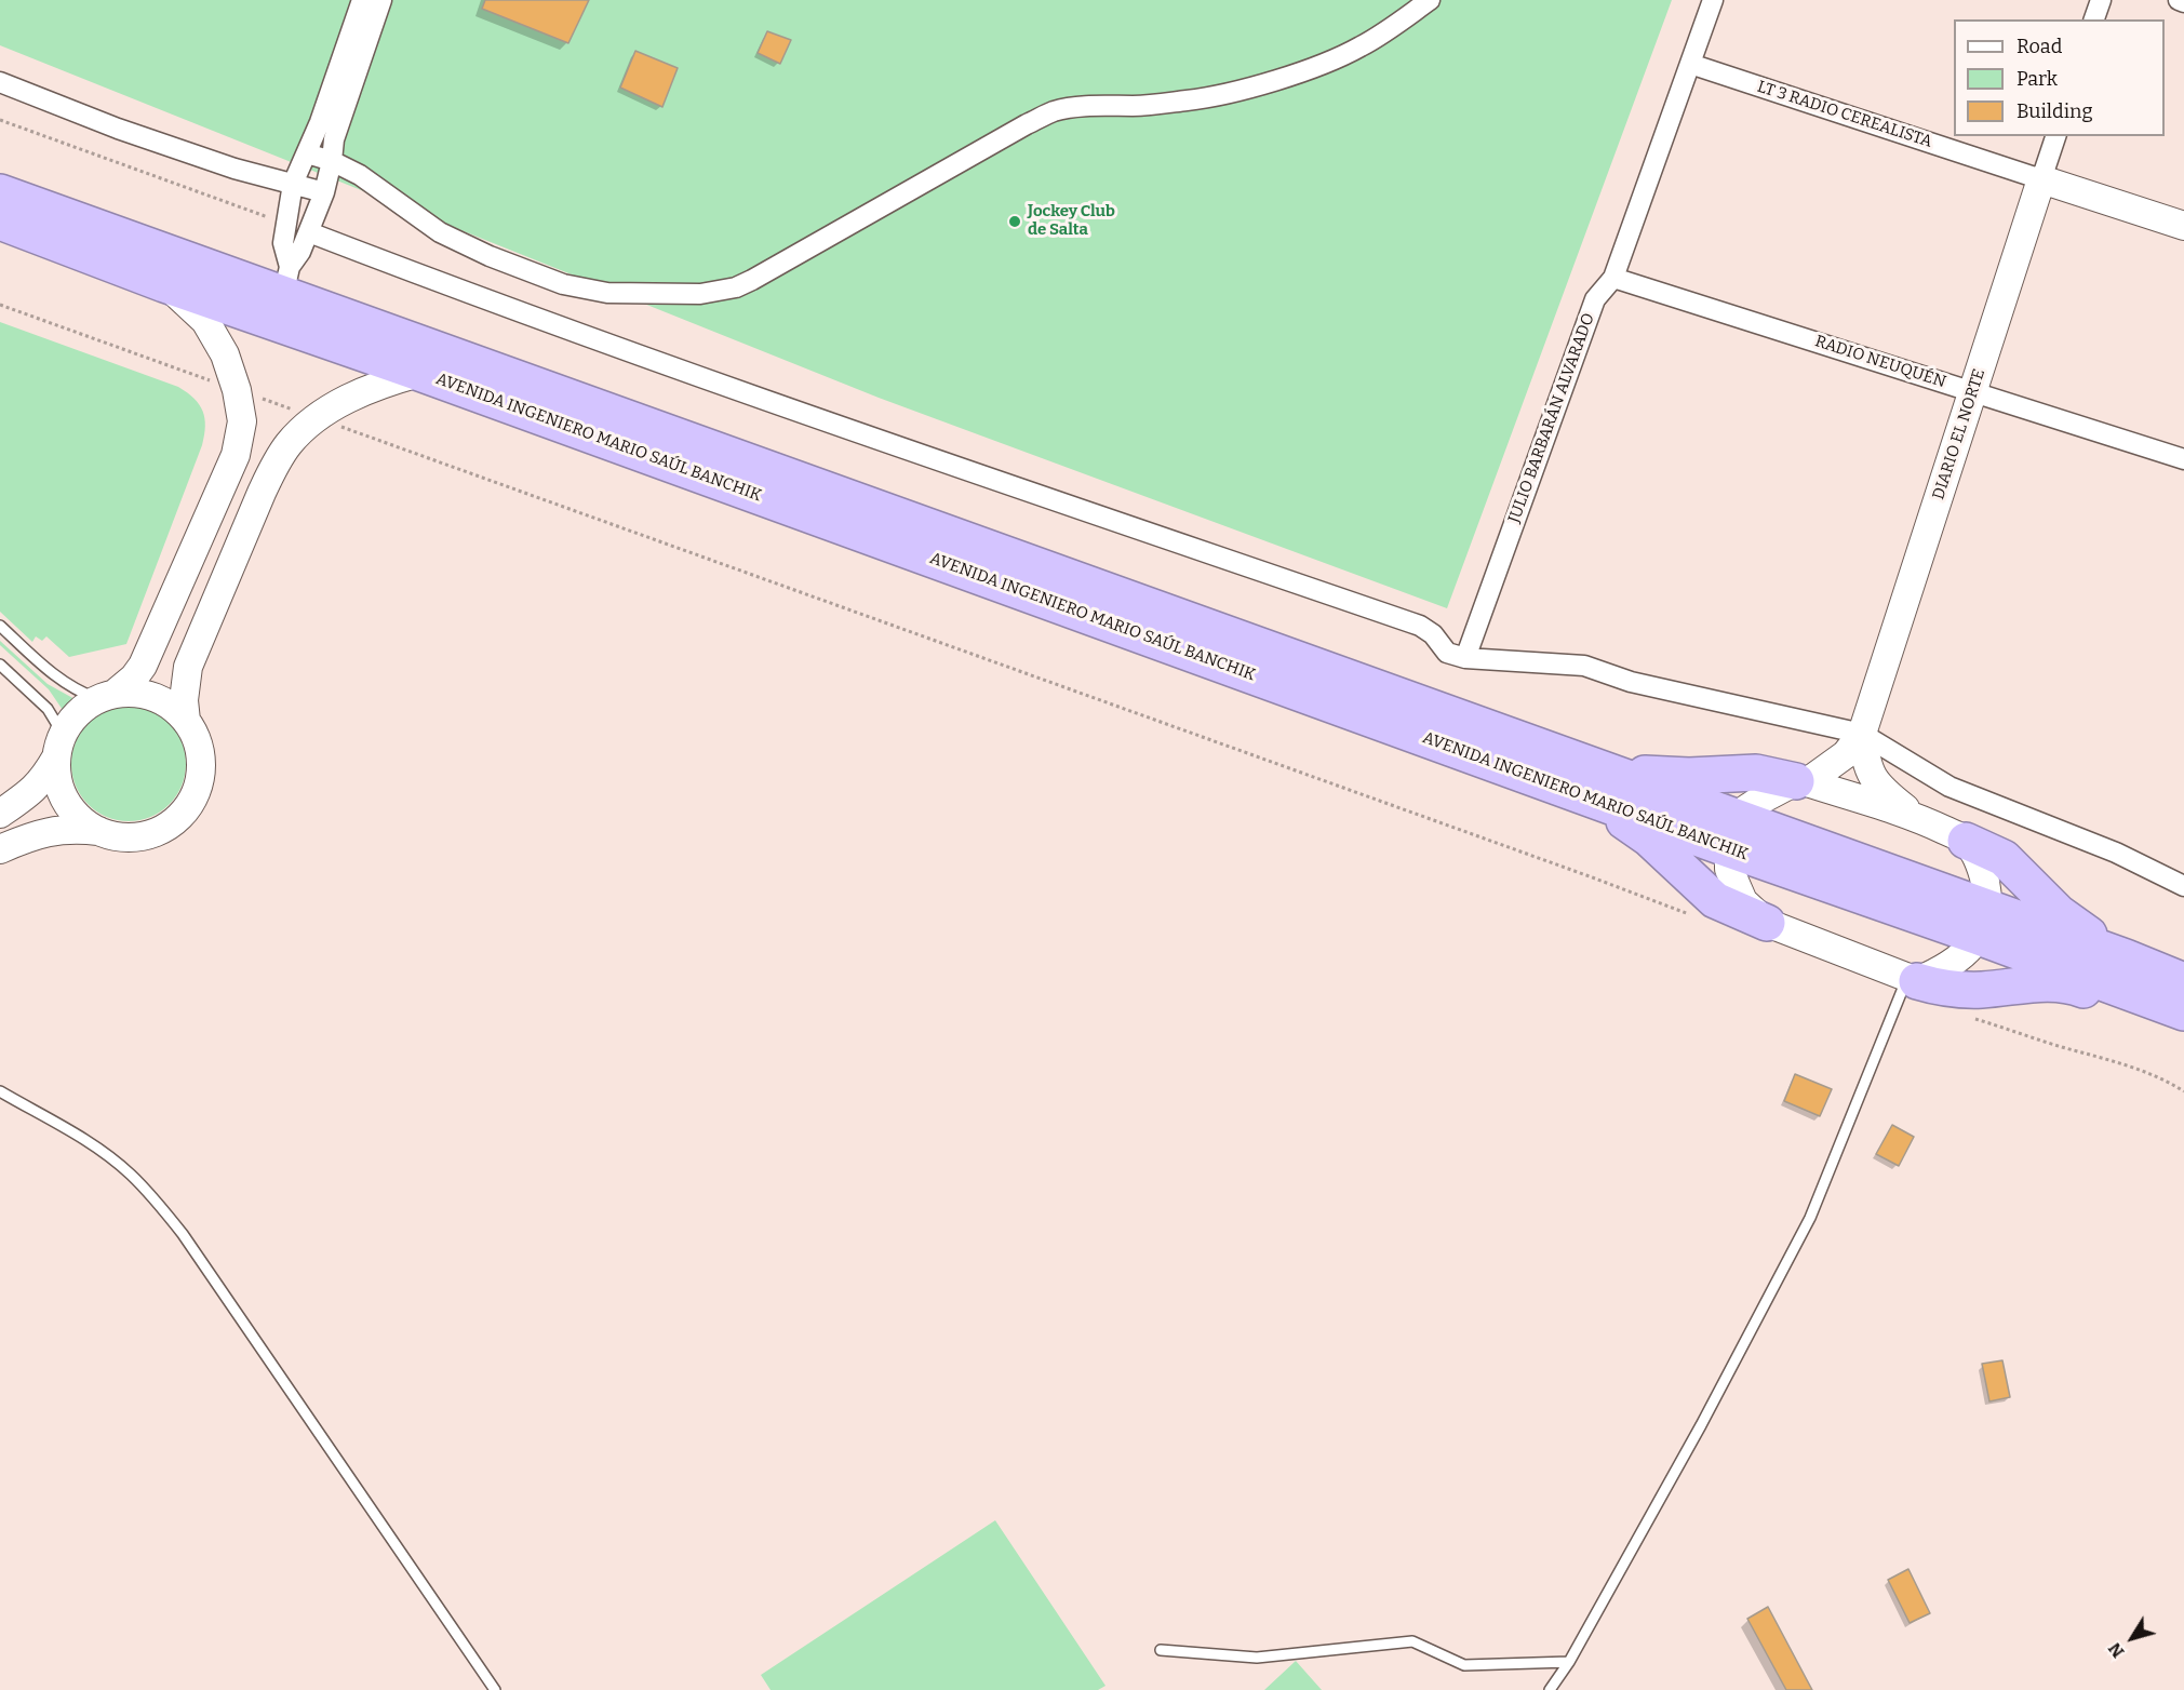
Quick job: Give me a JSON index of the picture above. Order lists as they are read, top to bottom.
{
  "streets": {
    "highway": ["AVENIDA INGENIERO MARIO SAÚL BANCHIK"],
    "street": [
      "LT 3 RADIO CEREALISTA",
      "RADIO NEUQUÉN",
      "JULIO BARBARÁN ALVARADO",
      "DIARIO EL NORTE"
    ]
  },
  "crossings": [
    ["LT 3 RADIO CEREALISTA", "JULIO BARBARÁN ALVARADO"],
    ["LT 3 RADIO CEREALISTA", "DIARIO EL NORTE"],
    ["RADIO NEUQUÉN", "JULIO BARBARÁN ALVARADO"],
    ["RADIO NEUQUÉN", "DIARIO EL NORTE"]
  ],
  "places": ["Jockey Club de Salta"],
  "legend": ["Road", "Park", "Building"],
  "north": "bottom left"
}
